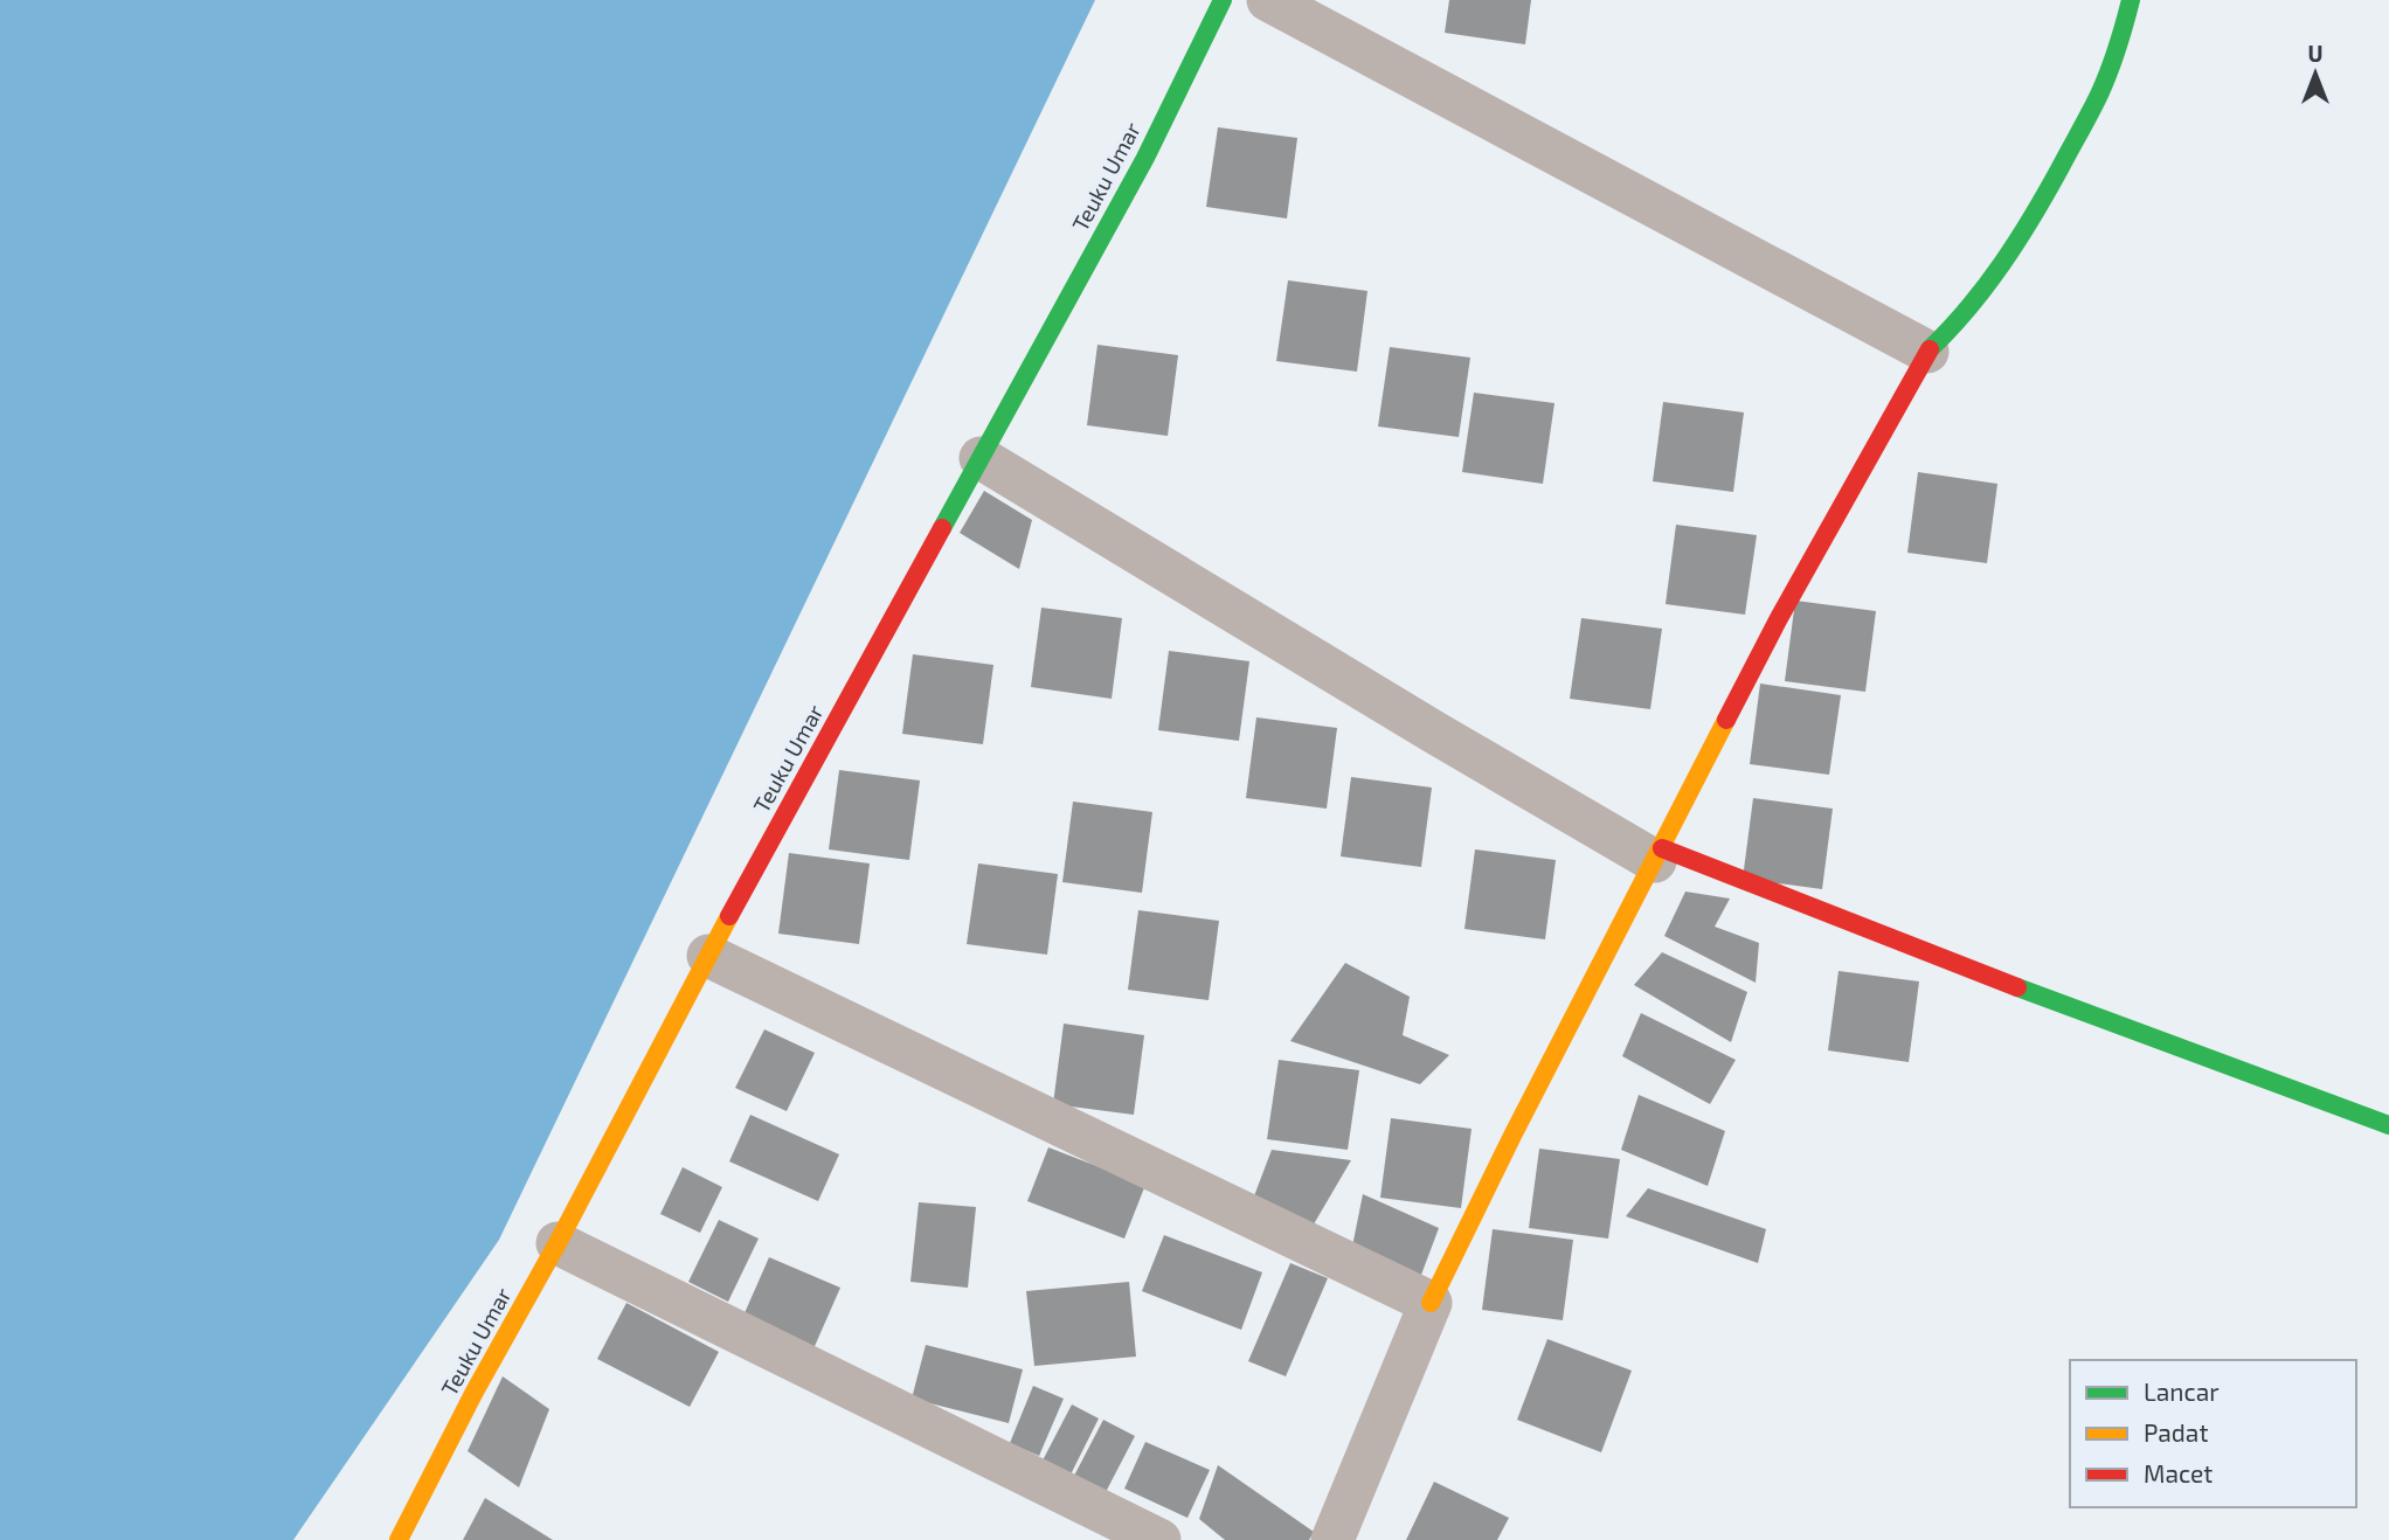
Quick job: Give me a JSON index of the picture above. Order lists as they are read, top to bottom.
{
  "streets": {
    "street": ["Teuku Umar"]
  },
  "legend": ["Lancar", "Padat", "Macet"],
  "north": "top"
}
